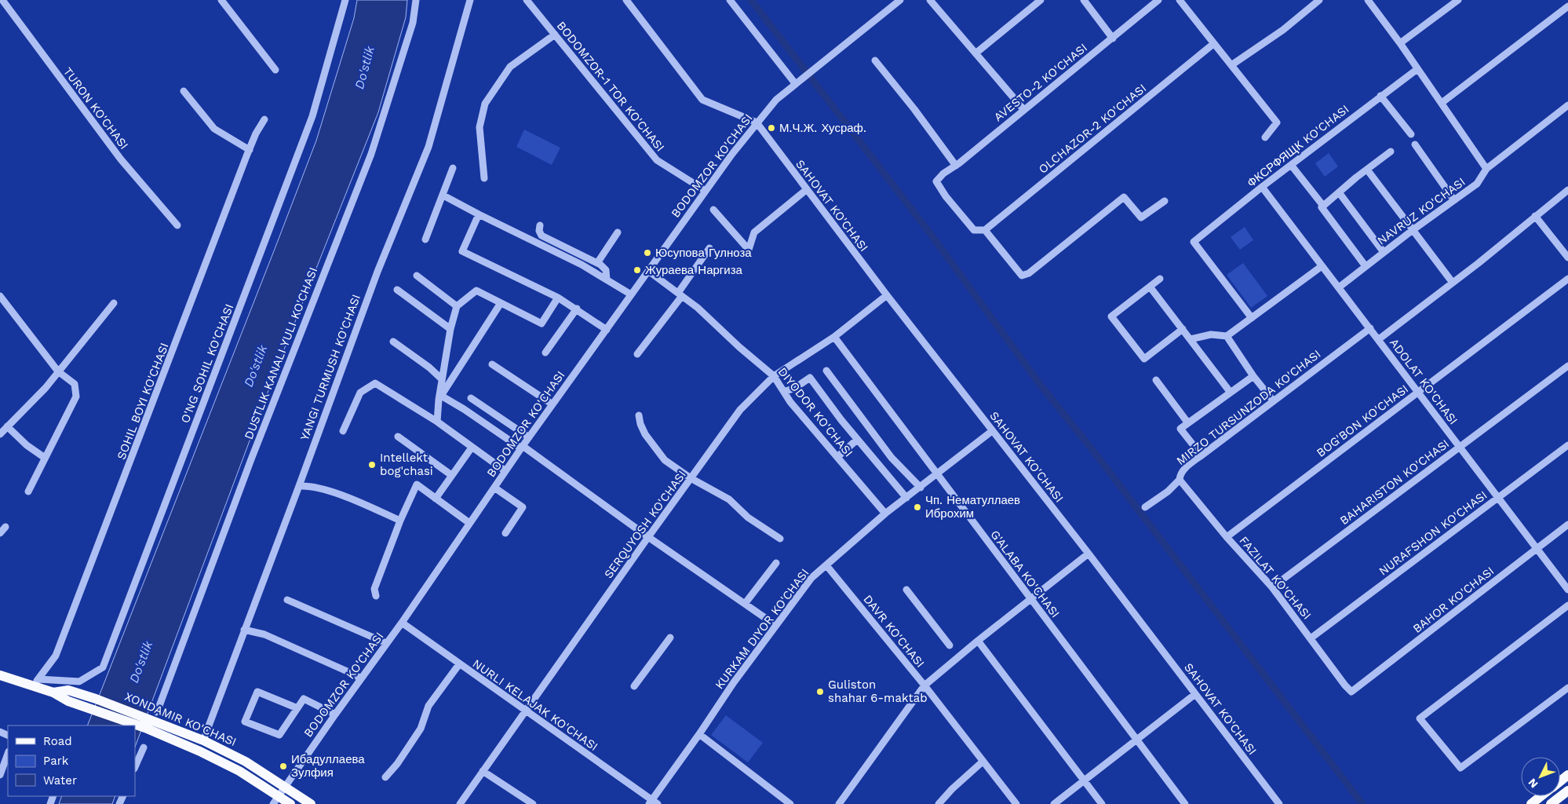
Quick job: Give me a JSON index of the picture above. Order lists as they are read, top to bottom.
{
  "streets": {
    "main road": ["XONDAMIR KO'CHASI"],
    "street": [
      "AVESTO-2 KO'CHASI",
      "BODOMZOR-1 TOR KO'CHASI",
      "TURON KO'CHASI",
      "OLCHAZOR-2 KO'CHASI",
      "ФКСРФЯЩК KO'CHASI",
      "BODOMZOR KO'CHASI",
      "SAHOVAT KO'CHASI",
      "NAVRUZ KO'CHASI",
      "DUSTLIK KANALI YULI KO'CHASI",
      "O'NG SOHIL KO'CHASI",
      "YANGI TURMUSH KO'CHASI",
      "ADOLAT KO'CHASI",
      "SOHIL BOYI KO'CHASI",
      "MIRZO TURSUNZODA KO'CHASI",
      "DIYODOR KO'CHASI",
      "BOG'BON KO'CHASI",
      "BAHARISTON KO'CHASI",
      "SERQUYOSH KO'CHASI",
      "NURAFSHON KO'CHASI",
      "G'ALABA KO'CHASI",
      "FAZILAT KO'CHASI",
      "BAHOR KO'CHASI",
      "KURKAM DIYOR KO'CHASI",
      "DAVR KO'CHASI",
      "NURLI KELAJAK KO'CHASI"
    ]
  },
  "crossings": [
    ["AVESTO-2 KO'CHASI", "OLCHAZOR-2 KO'CHASI"],
    ["BODOMZOR-1 TOR KO'CHASI", "BODOMZOR KO'CHASI"],
    ["ФКСРФЯЩК KO'CHASI", "ADOLAT KO'CHASI"],
    ["BODOMZOR KO'CHASI", "SAHOVAT KO'CHASI"],
    ["BODOMZOR KO'CHASI", "DIYODOR KO'CHASI"],
    ["BODOMZOR KO'CHASI", "NURLI KELAJAK KO'CHASI"],
    ["BODOMZOR KO'CHASI", "XONDAMIR KO'CHASI"],
    ["SAHOVAT KO'CHASI", "SERQUYOSH KO'CHASI"],
    ["SAHOVAT KO'CHASI", "KURKAM DIYOR KO'CHASI"],
    ["NAVRUZ KO'CHASI", "ADOLAT KO'CHASI"],
    ["O'NG SOHIL KO'CHASI", "SOHIL BOYI KO'CHASI"],
    ["O'NG SOHIL KO'CHASI", "XONDAMIR KO'CHASI"],
    ["YANGI TURMUSH KO'CHASI", "XONDAMIR KO'CHASI"],
    ["ADOLAT KO'CHASI", "MIRZO TURSUNZODA KO'CHASI"],
    ["ADOLAT KO'CHASI", "BOG'BON KO'CHASI"],
    ["ADOLAT KO'CHASI", "BAHARISTON KO'CHASI"],
    ["ADOLAT KO'CHASI", "NURAFSHON KO'CHASI"],
    ["ADOLAT KO'CHASI", "BAHOR KO'CHASI"],
    ["SOHIL BOYI KO'CHASI", "XONDAMIR KO'CHASI"],
    ["MIRZO TURSUNZODA KO'CHASI", "FAZILAT KO'CHASI"],
    ["DIYODOR KO'CHASI", "SERQUYOSH KO'CHASI"],
    ["DIYODOR KO'CHASI", "KURKAM DIYOR KO'CHASI"],
    ["BOG'BON KO'CHASI", "FAZILAT KO'CHASI"],
    ["BAHARISTON KO'CHASI", "FAZILAT KO'CHASI"],
    ["SERQUYOSH KO'CHASI", "G'ALABA KO'CHASI"],
    ["SERQUYOSH KO'CHASI", "NURLI KELAJAK KO'CHASI"],
    ["NURAFSHON KO'CHASI", "FAZILAT KO'CHASI"],
    ["G'ALABA KO'CHASI", "KURKAM DIYOR KO'CHASI"],
    ["FAZILAT KO'CHASI", "BAHOR KO'CHASI"],
    ["KURKAM DIYOR KO'CHASI", "DAVR KO'CHASI"],
    ["KURKAM DIYOR KO'CHASI", "NURLI KELAJAK KO'CHASI"]
  ],
  "water": ["Do'stlik"],
  "places": [
    "М.Ч.Ж. Хусраф.",
    "Юсупова Гулноза",
    "Жураева Наргиза",
    "Intellekt bog'chasi",
    "Чп. Нематуллаев Иброхим",
    "Guliston shahar 6-maktab",
    "Ибадуллаева Зулфия"
  ],
  "legend": ["Road", "Park", "Water"],
  "north": "bottom left"
}
